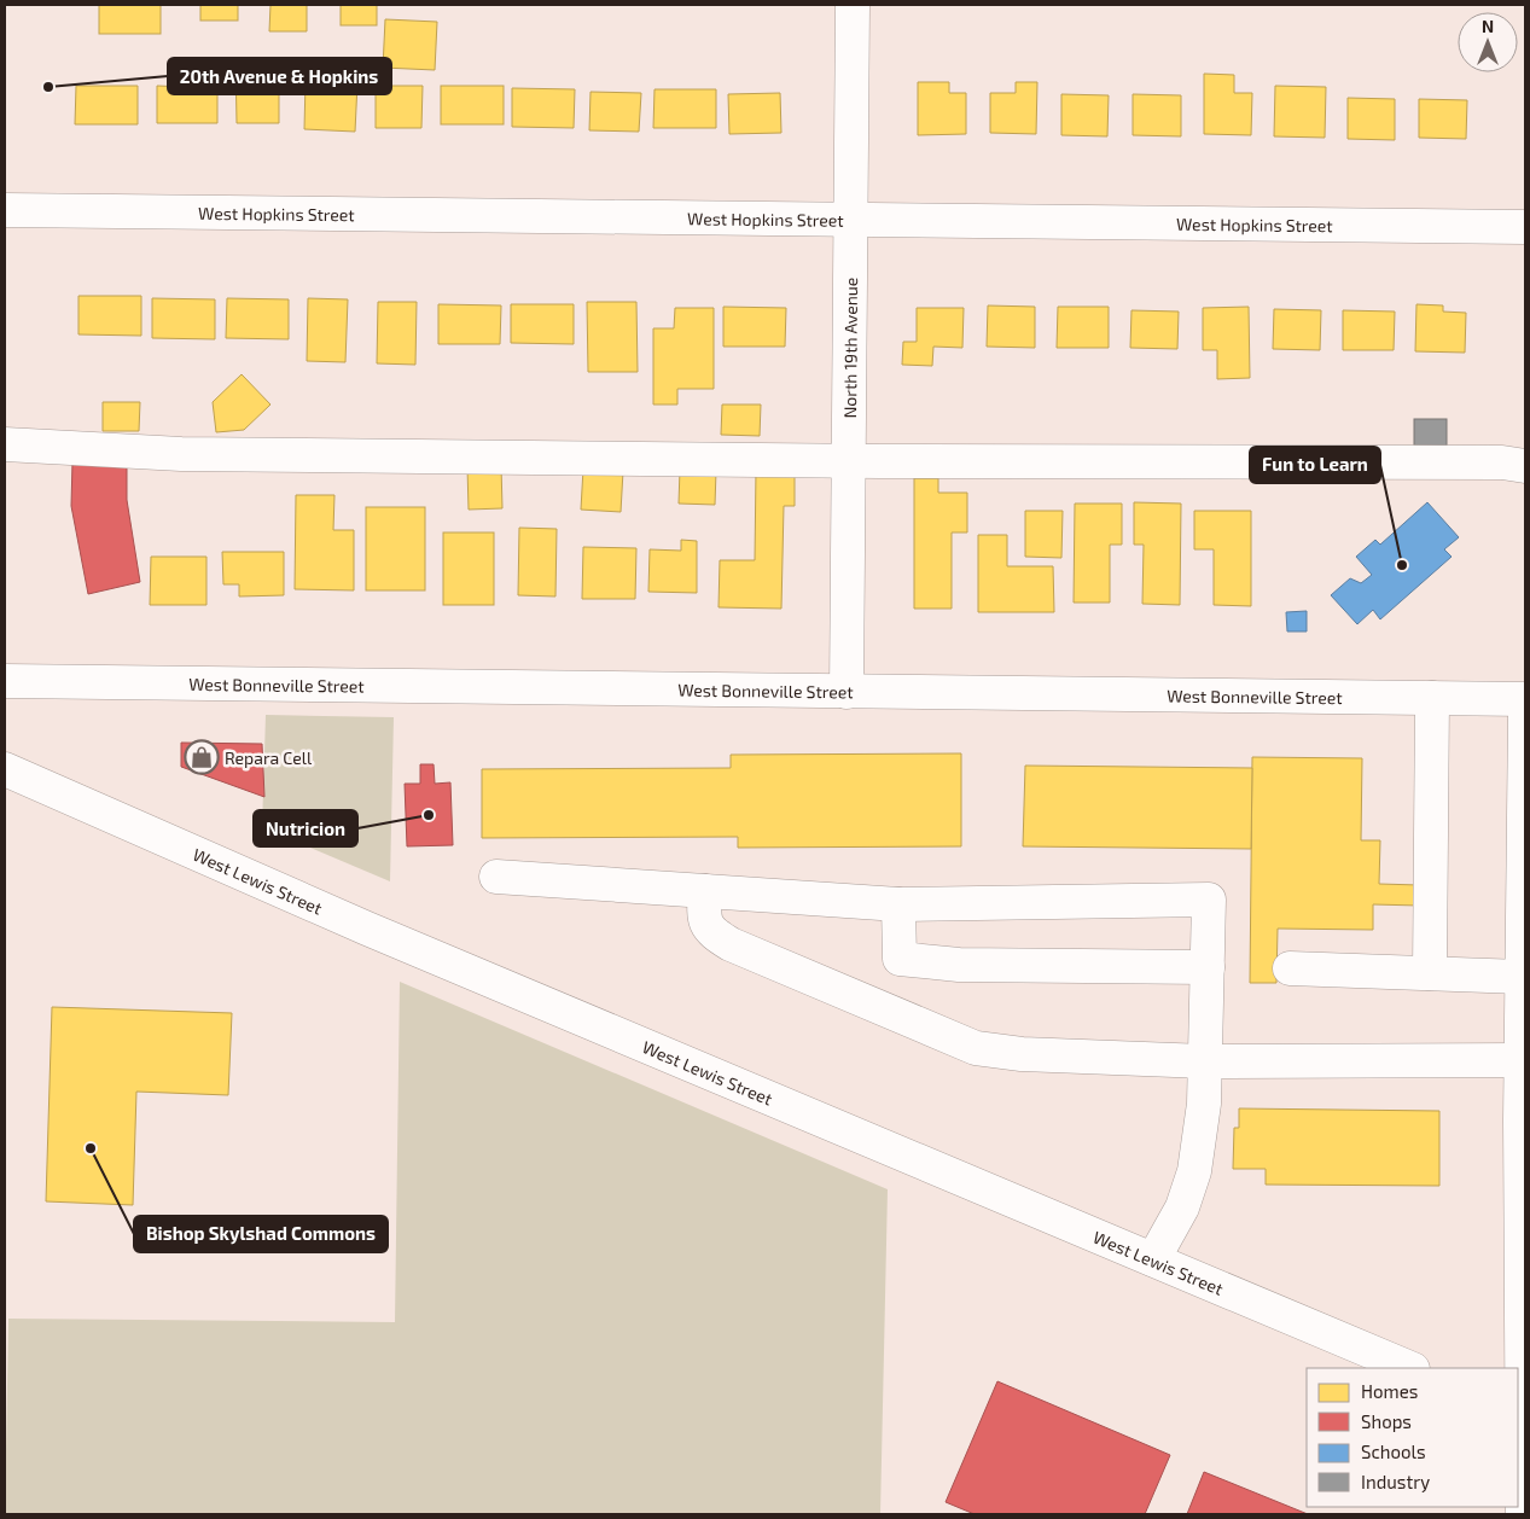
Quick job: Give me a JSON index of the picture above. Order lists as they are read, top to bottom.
{
  "streets": {
    "street": [
      "West Hopkins Street",
      "North 19th Avenue",
      "West Bonneville Street",
      "West Lewis Street"
    ]
  },
  "crossings": [
    ["West Hopkins Street", "North 19th Avenue"],
    ["North 19th Avenue", "West Bonneville Street"]
  ],
  "places": {
    "other": [
      "20th Avenue & Hopkins",
      "Fun to Learn",
      "Nutricion",
      "Bishop Skylshad Commons"
    ],
    "shop": ["Repara Cell"]
  },
  "legend": [
    "Homes",
    "Shops",
    "Schools",
    "Industry"
  ],
  "north": "top"
}
